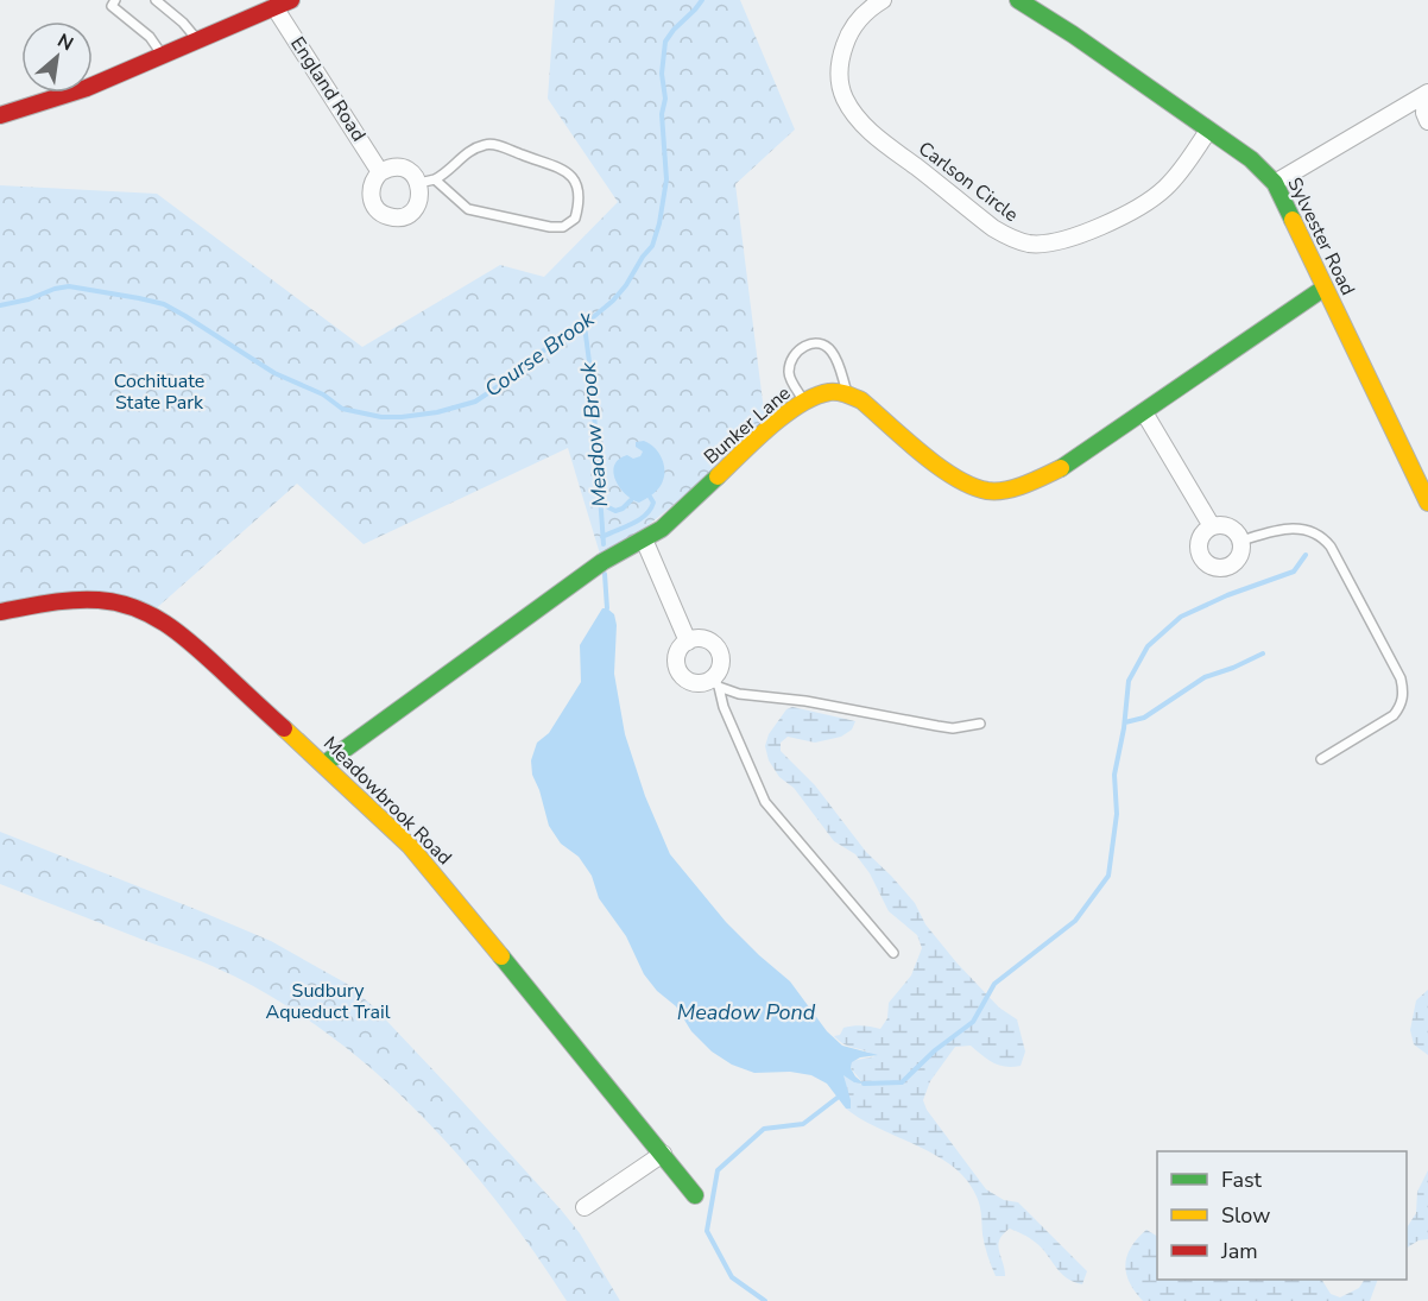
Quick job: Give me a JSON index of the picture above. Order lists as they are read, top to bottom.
{
  "streets": {
    "street": [
      "England Road",
      "Carlson Circle",
      "Sylvester Road",
      "Bunker Lane",
      "Meadowbrook Road"
    ]
  },
  "crossings": [
    ["Carlson Circle", "Sylvester Road"],
    ["Bunker Lane", "Meadowbrook Road"]
  ],
  "water": ["Course Brook", "Meadow Brook", "Meadow Pond"],
  "parks": ["Cochituate State Park", "Sudbury Aqueduct Trail"],
  "legend": ["Fast", "Slow", "Jam"],
  "north": "top right"
}
